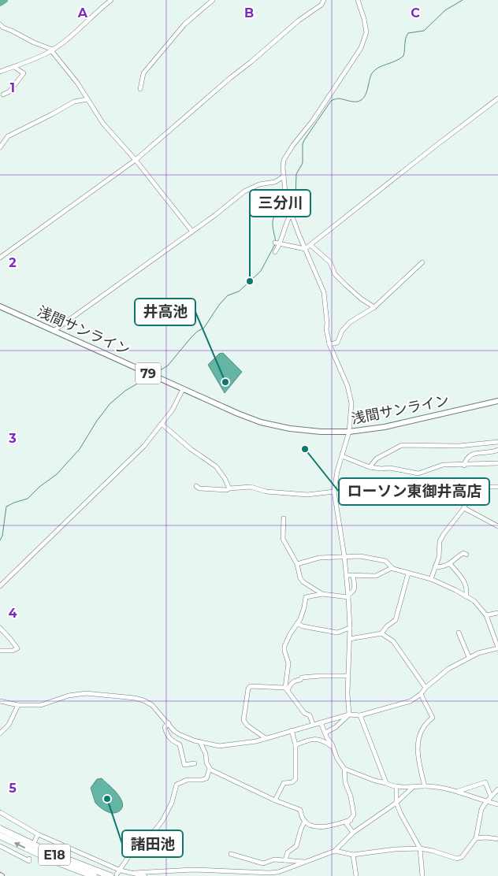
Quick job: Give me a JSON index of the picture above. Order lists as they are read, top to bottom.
{
  "streets": {
    "highway": ["E18"],
    "main road": ["浅間サンライン", "79"]
  },
  "places": [
    "三分川",
    "井高池",
    "ローソン東御井高店",
    "諸田池"
  ],
  "grid": {
    "columns": ["A", "B", "C"],
    "rows": [
      "1",
      "2",
      "3",
      "4",
      "5"
    ]
  }
}
